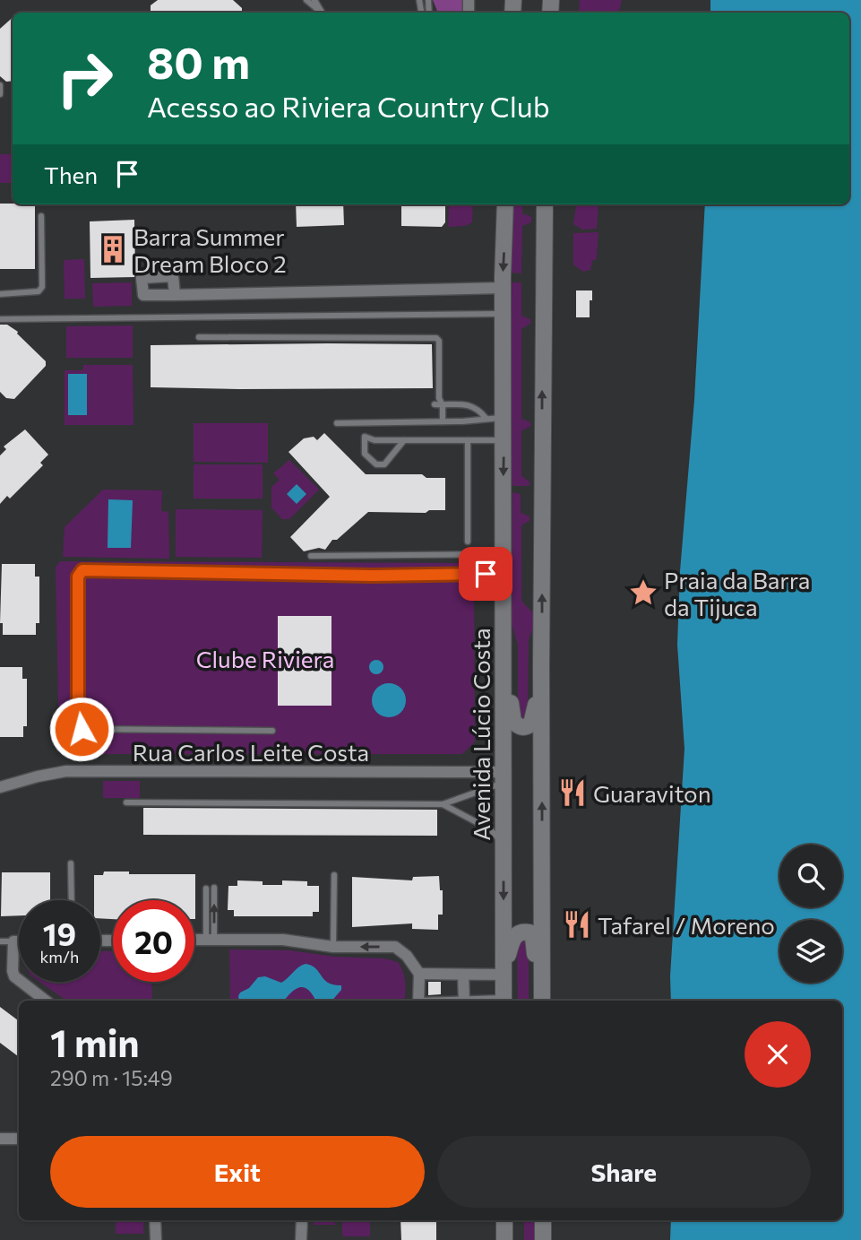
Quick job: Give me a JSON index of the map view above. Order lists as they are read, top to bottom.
{
  "streets": {
    "main road": ["Avenida Lúcio Costa"],
    "street": ["Rua Carlos Leite Costa"]
  },
  "crossings": [
    ["Avenida Lúcio Costa", "Rua Carlos Leite Costa"]
  ],
  "parks": ["Clube Riviera"],
  "places": {
    "building": ["Barra Summer Dream Bloco 2"],
    "place": ["Praia da Barra da Tijuca"],
    "restaurant": ["Guaraviton", "Tafarel / Moreno"]
  },
  "page": {
    "turn": ["80 m", "Acesso ao Riviera Country Club"],
    "then": "Then",
    "speed": "19 km/h",
    "limit": "20",
    "heading": ["1 min", "290 m · 15:49"],
    "buttons": ["Exit", "Share"]
  }
}
